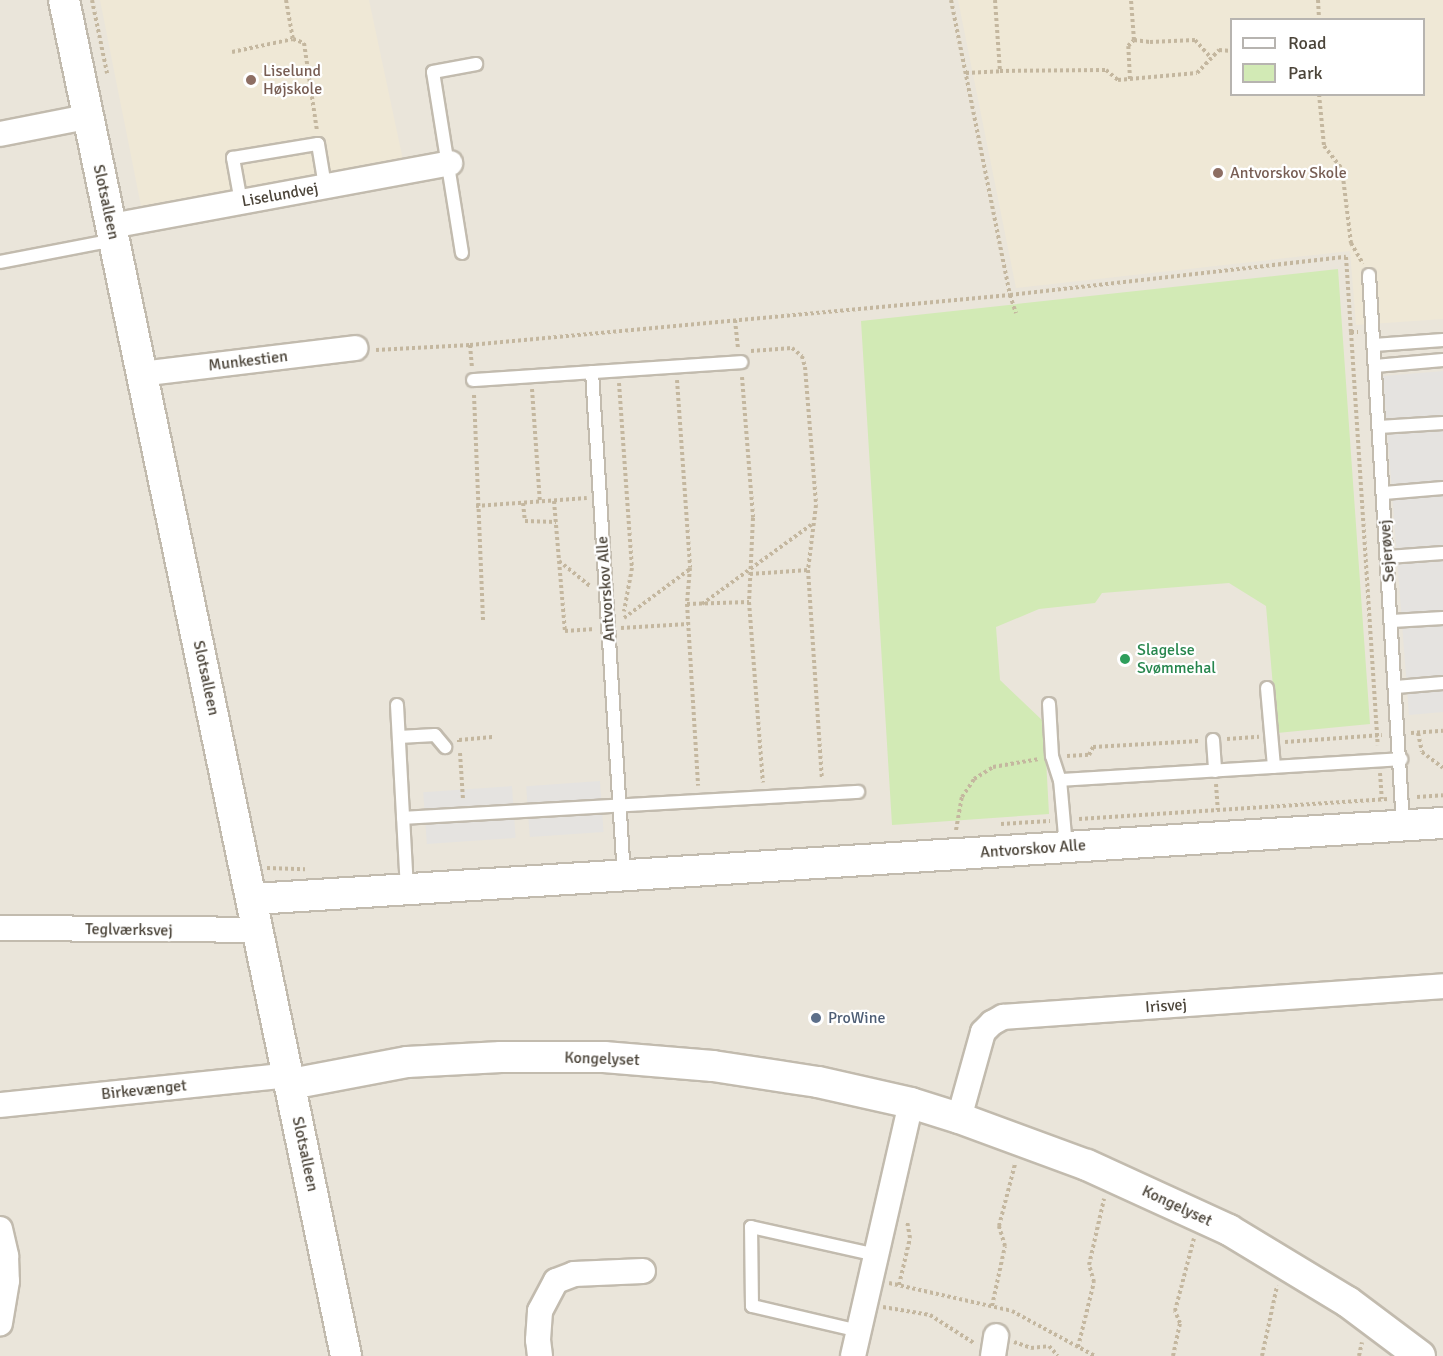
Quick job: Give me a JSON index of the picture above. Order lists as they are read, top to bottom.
{
  "streets": {
    "street": [
      "Liselundvej",
      "Slotsalleen",
      "Munkestien",
      "Antvorskov Alle",
      "Teglværksvej",
      "Irisvej",
      "Kongelyset",
      "Birkevænget"
    ],
    "lane": ["Sejerøvej"]
  },
  "crossings": [
    ["Liselundvej", "Slotsalleen"],
    ["Slotsalleen", "Munkestien"],
    ["Slotsalleen", "Antvorskov Alle"],
    ["Slotsalleen", "Teglværksvej"],
    ["Slotsalleen", "Kongelyset"],
    ["Slotsalleen", "Birkevænget"],
    ["Sejerøvej", "Antvorskov Alle"],
    ["Irisvej", "Kongelyset"],
    ["Kongelyset", "Birkevænget"]
  ],
  "places": [
    "Liselund Højskole",
    "Antvorskov Skole",
    "Slagelse Svømmehal",
    "ProWine"
  ],
  "legend": ["Road", "Park"]
}
